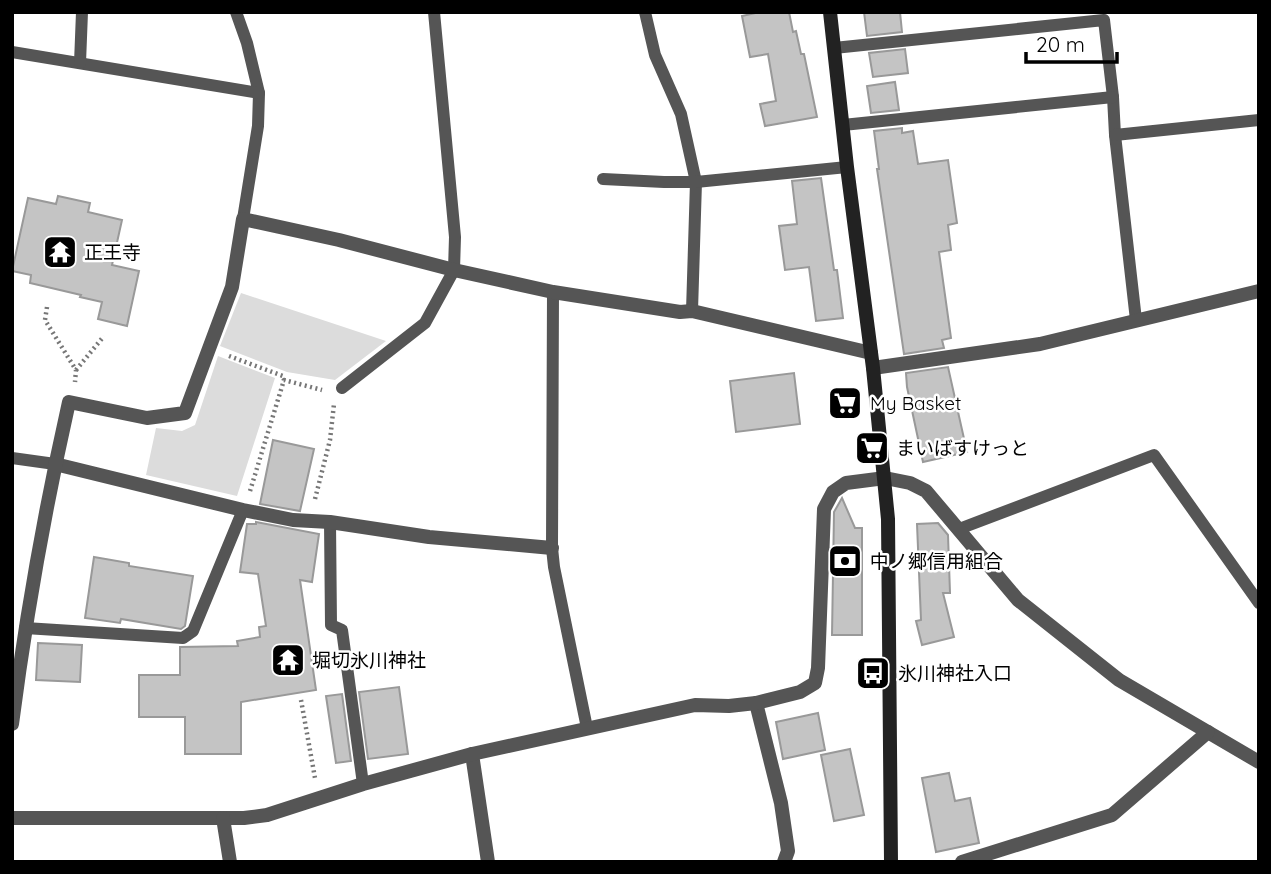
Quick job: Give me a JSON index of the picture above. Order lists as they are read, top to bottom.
{
  "places": {
    "temple": ["正王寺", "堀切氷川神社"],
    "supermarket": ["My Basket", "まいばすけっと"],
    "bank": ["中ノ郷信用組合"],
    "bus stop": ["氷川神社入口"]
  },
  "scale_bar": "20 m"
}
